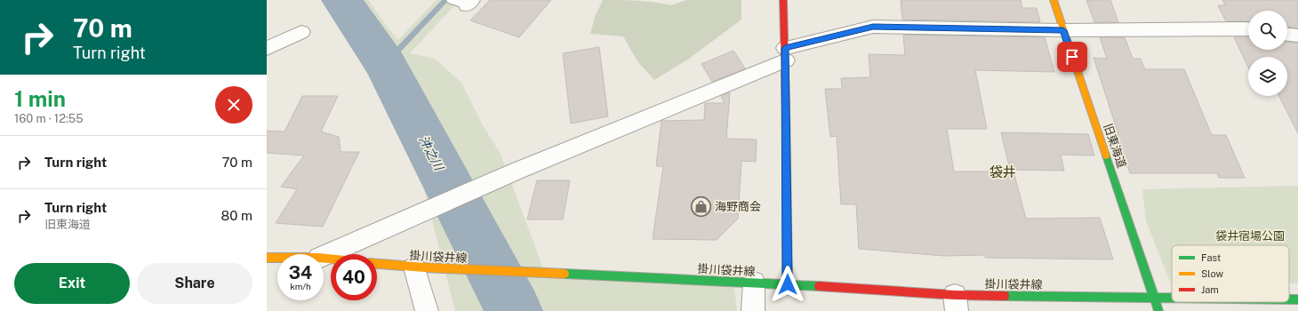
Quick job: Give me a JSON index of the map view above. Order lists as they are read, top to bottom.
{
  "streets": {
    "main road": ["旧東海道", "掛川袋井線"]
  },
  "crossings": [
    ["旧東海道", "掛川袋井線"]
  ],
  "districts": ["袋井"],
  "water": ["沖之川"],
  "parks": ["袋井宿場公園"],
  "places": {
    "shop": ["海野商会"]
  },
  "legend": ["Fast", "Slow", "Jam"],
  "page": {
    "turn": ["70 m", "Turn right"],
    "heading": ["1 min", "160 m · 12:55"],
    "list": [
      {
        "name": "Turn right",
        "value": "70 m"
      },
      {
        "name": "Turn right",
        "note": "旧東海道",
        "value": "80 m"
      }
    ],
    "speed": "34 km/h",
    "limit": "40",
    "buttons": ["Exit", "Share"]
  }
}
